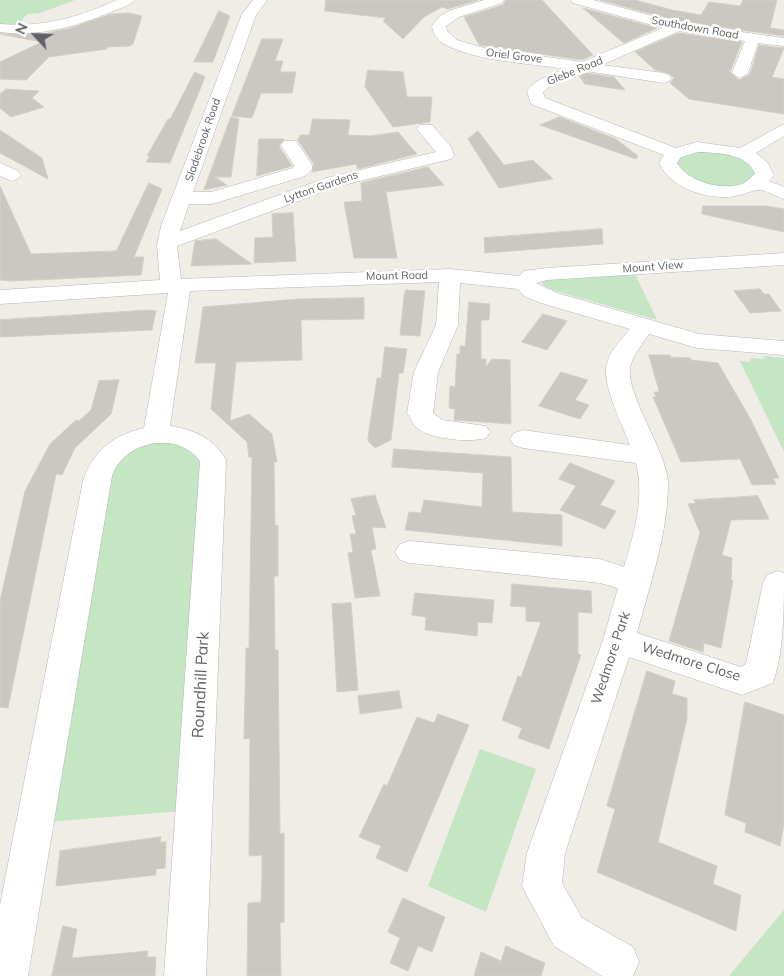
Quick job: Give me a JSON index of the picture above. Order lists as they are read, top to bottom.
{
  "streets": {
    "street": [
      "Southdown Road",
      "Oriel Grove",
      "Glebe Road",
      "Sladebrook Road",
      "Lytton Gardens",
      "Mount View",
      "Mount Road",
      "Wedmore Park",
      "Wedmore Close",
      "Roundhill Park"
    ]
  },
  "crossings": [
    ["Southdown Road", "Glebe Road"],
    ["Oriel Grove", "Glebe Road"],
    ["Sladebrook Road", "Lytton Gardens"],
    ["Sladebrook Road", "Mount Road"],
    ["Mount View", "Mount Road"],
    ["Mount Road", "Wedmore Park"],
    ["Wedmore Park", "Wedmore Close"]
  ],
  "north": "top left"
}
